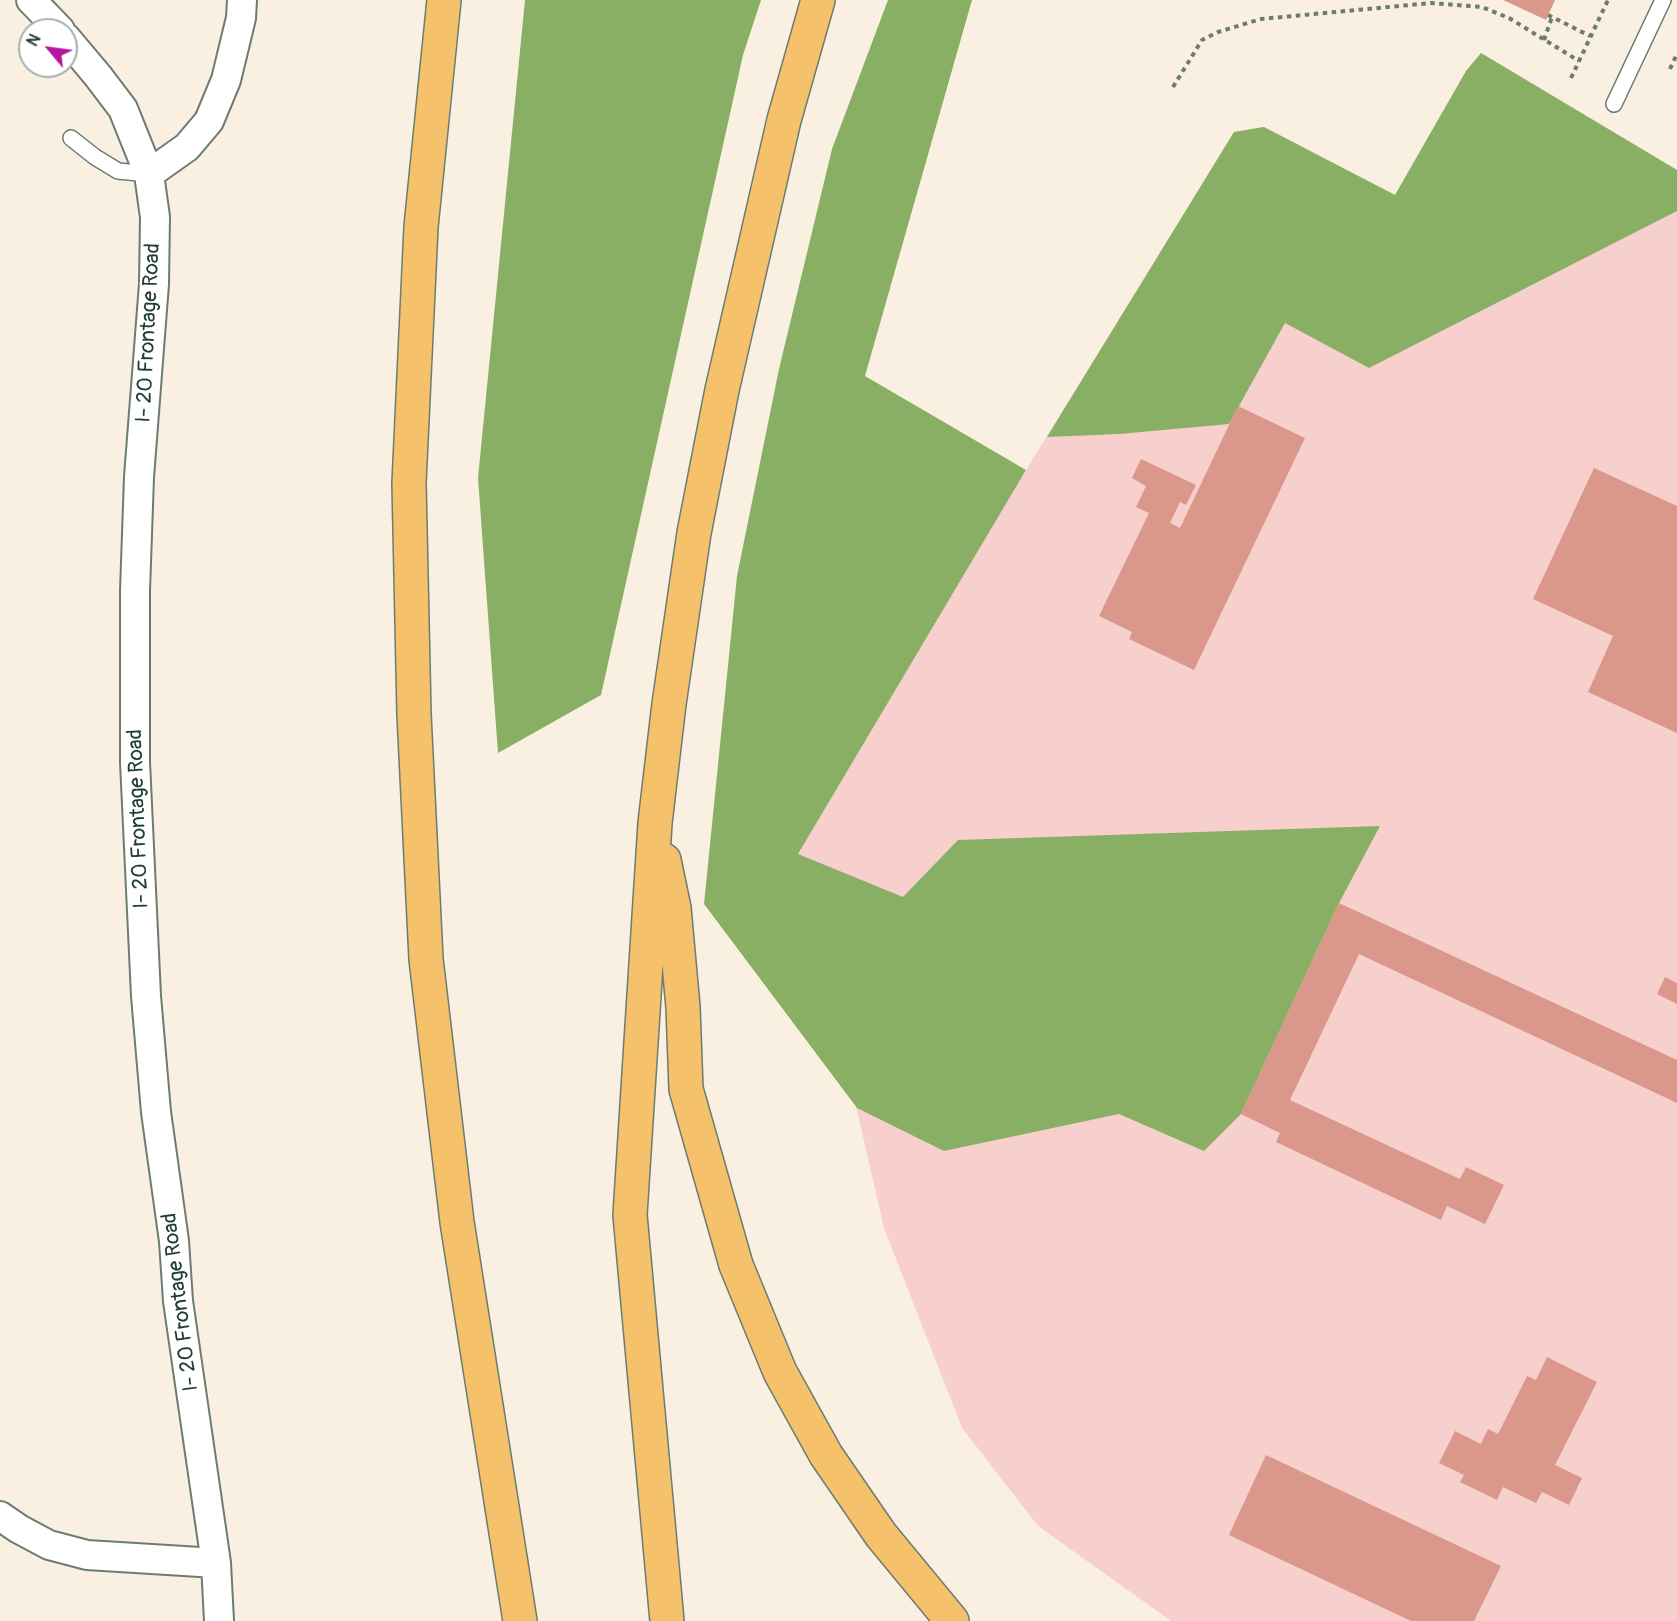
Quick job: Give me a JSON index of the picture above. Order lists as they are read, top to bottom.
{
  "streets": {
    "street": ["I- 20 Frontage Road"]
  },
  "north": "top left"
}
